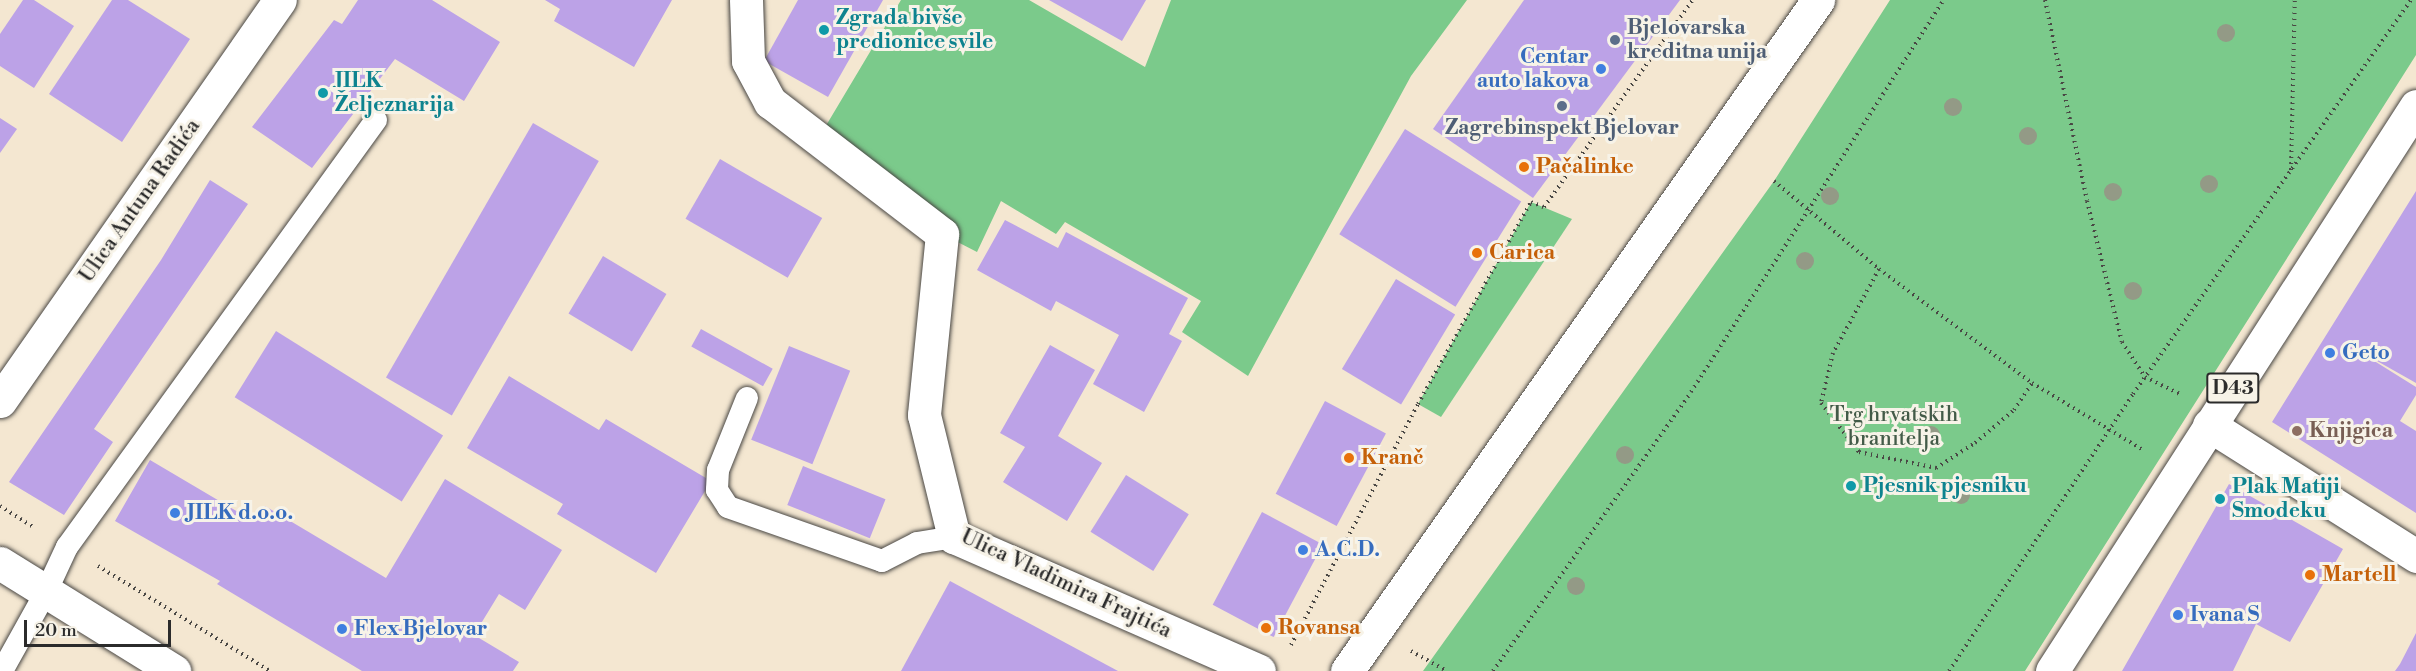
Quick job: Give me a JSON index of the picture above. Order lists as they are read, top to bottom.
{
  "streets": {
    "street": ["Ulica Antuna Radića", "D43", "Ulica Vladimira Frajtića"]
  },
  "parks": ["Trg hrvatskih branitelja"],
  "places": [
    "Zgrada bivše predionice svile",
    "Bjelovarska kreditna unija",
    "Centar auto lakova",
    "JILK Željeznarija",
    "Zagrebinspekt Bjelovar",
    "Pačalinke",
    "Carica",
    "Geto",
    "Knjigica",
    "Kranč",
    "Pjesnik pjesniku",
    "Plak Matiji Smodeku",
    "JILK d.o.o.",
    "A.C.D.",
    "Martell",
    "Ivana S",
    "Rovansa",
    "Flex Bjelovar"
  ],
  "scale_bar": "20 m"
}
